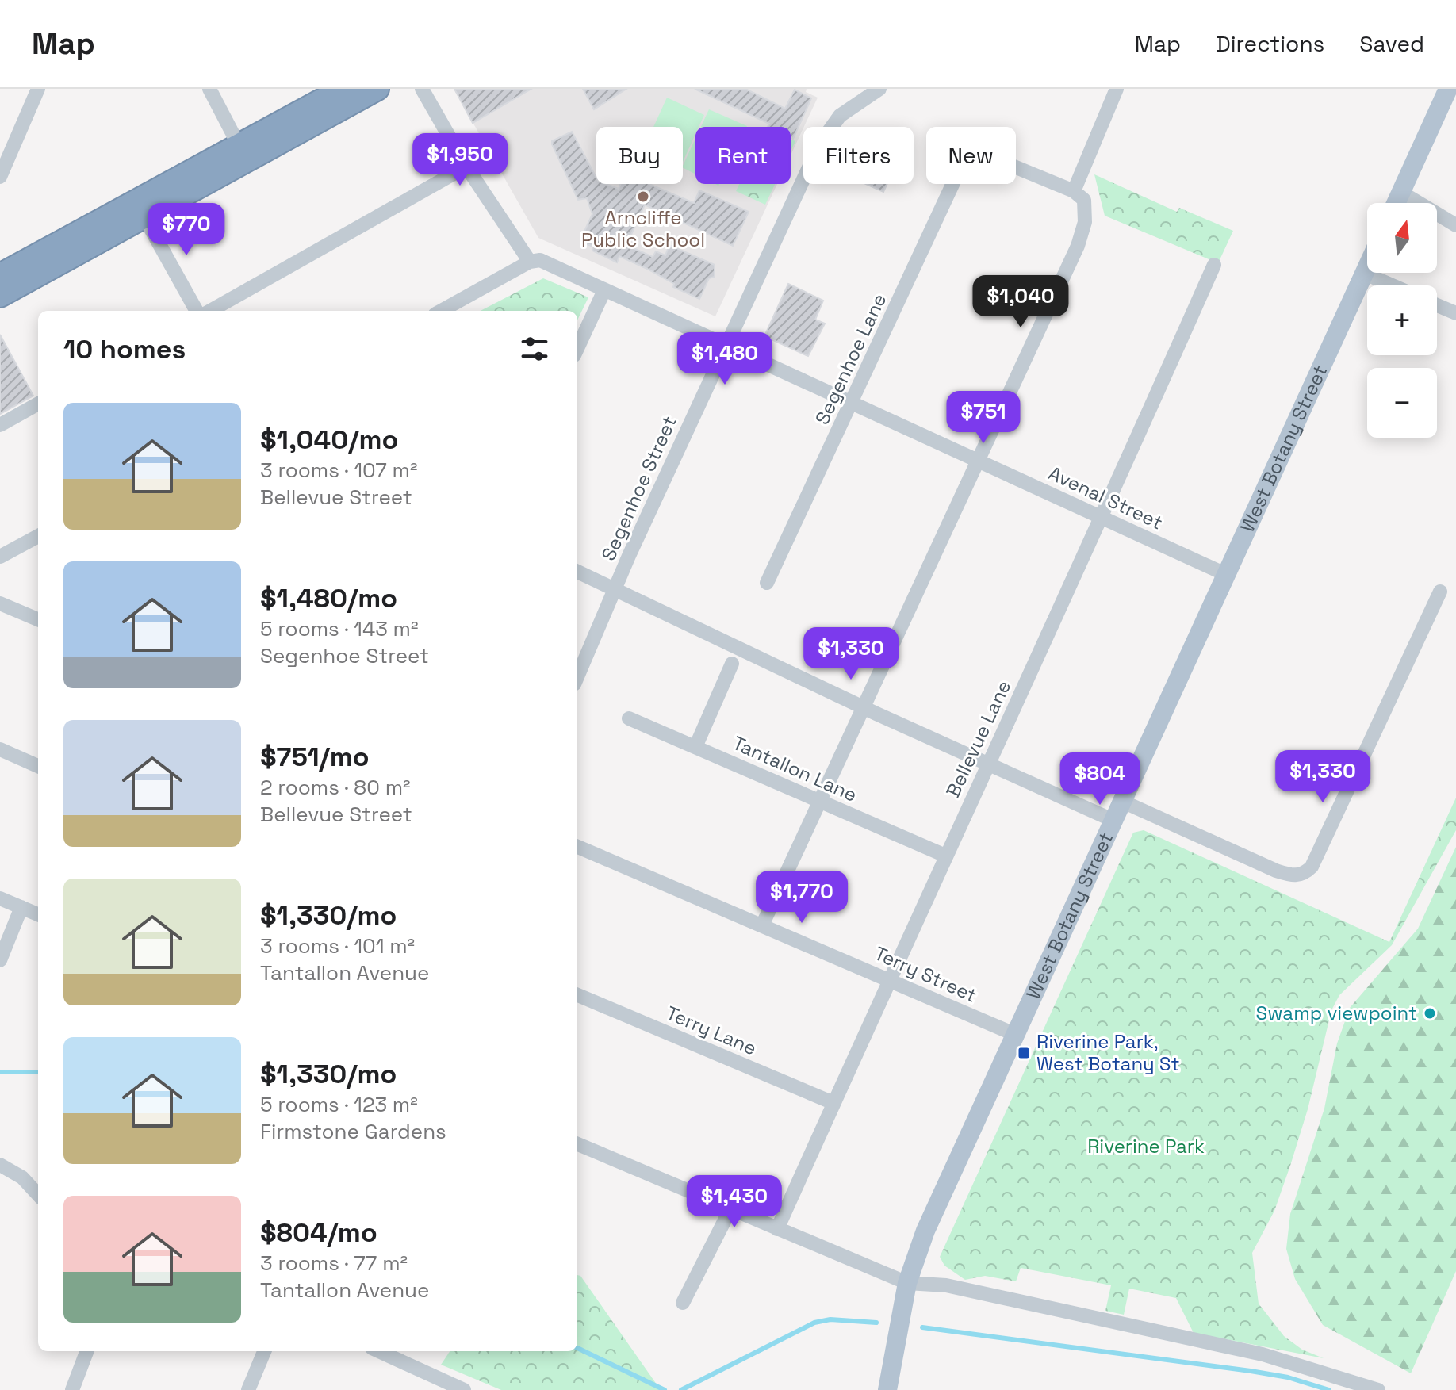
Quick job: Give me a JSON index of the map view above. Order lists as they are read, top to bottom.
{
  "streets": {
    "main road": ["West Botany Street"],
    "street": [
      "Segenhoe Lane",
      "Segenhoe Street",
      "Avenal Street",
      "Bellevue Lane",
      "Tantallon Lane",
      "Terry Street",
      "Terry Lane"
    ]
  },
  "crossings": [
    ["Segenhoe Lane", "Avenal Street"],
    ["West Botany Street", "Avenal Street"],
    ["West Botany Street", "Terry Street"],
    ["Segenhoe Street", "Avenal Street"],
    ["Avenal Street", "Bellevue Lane"],
    ["Bellevue Lane", "Tantallon Lane"],
    ["Bellevue Lane", "Terry Street"],
    ["Bellevue Lane", "Terry Lane"]
  ],
  "parks": ["Riverine Park"],
  "places": {
    "other": ["Arncliffe Public School", "Swamp viewpoint"],
    "transit": ["Riverine Park, West Botany St"]
  },
  "north": "top",
  "page": {
    "header": "Map",
    "nav": ["Map", "Directions", "Saved"],
    "chip": [
      "Buy",
      "Rent",
      "Filters",
      "New"
    ],
    "price": [
      "$1,950",
      "$770",
      "$1,040",
      "$1,480",
      "$751",
      "$1,330",
      "$1,330",
      "$804",
      "$1,770",
      "$1,430"
    ],
    "map_buttons": ["+", "−"],
    "heading": "10 homes",
    "list": [
      {
        "name": "$1,040/mo",
        "note": "3 rooms · 107 m² · Bellevue Street"
      },
      {
        "name": "$1,480/mo",
        "note": "5 rooms · 143 m² · Segenhoe Street"
      },
      {
        "name": "$751/mo",
        "note": "2 rooms · 80 m² · Bellevue Street"
      },
      {
        "name": "$1,330/mo",
        "note": "3 rooms · 101 m² · Tantallon Avenue"
      },
      {
        "name": "$1,330/mo",
        "note": "5 rooms · 123 m² · Firmstone Gardens"
      },
      {
        "name": "$804/mo",
        "note": "3 rooms · 77 m² · Tantallon Avenue"
      }
    ]
  }
}
